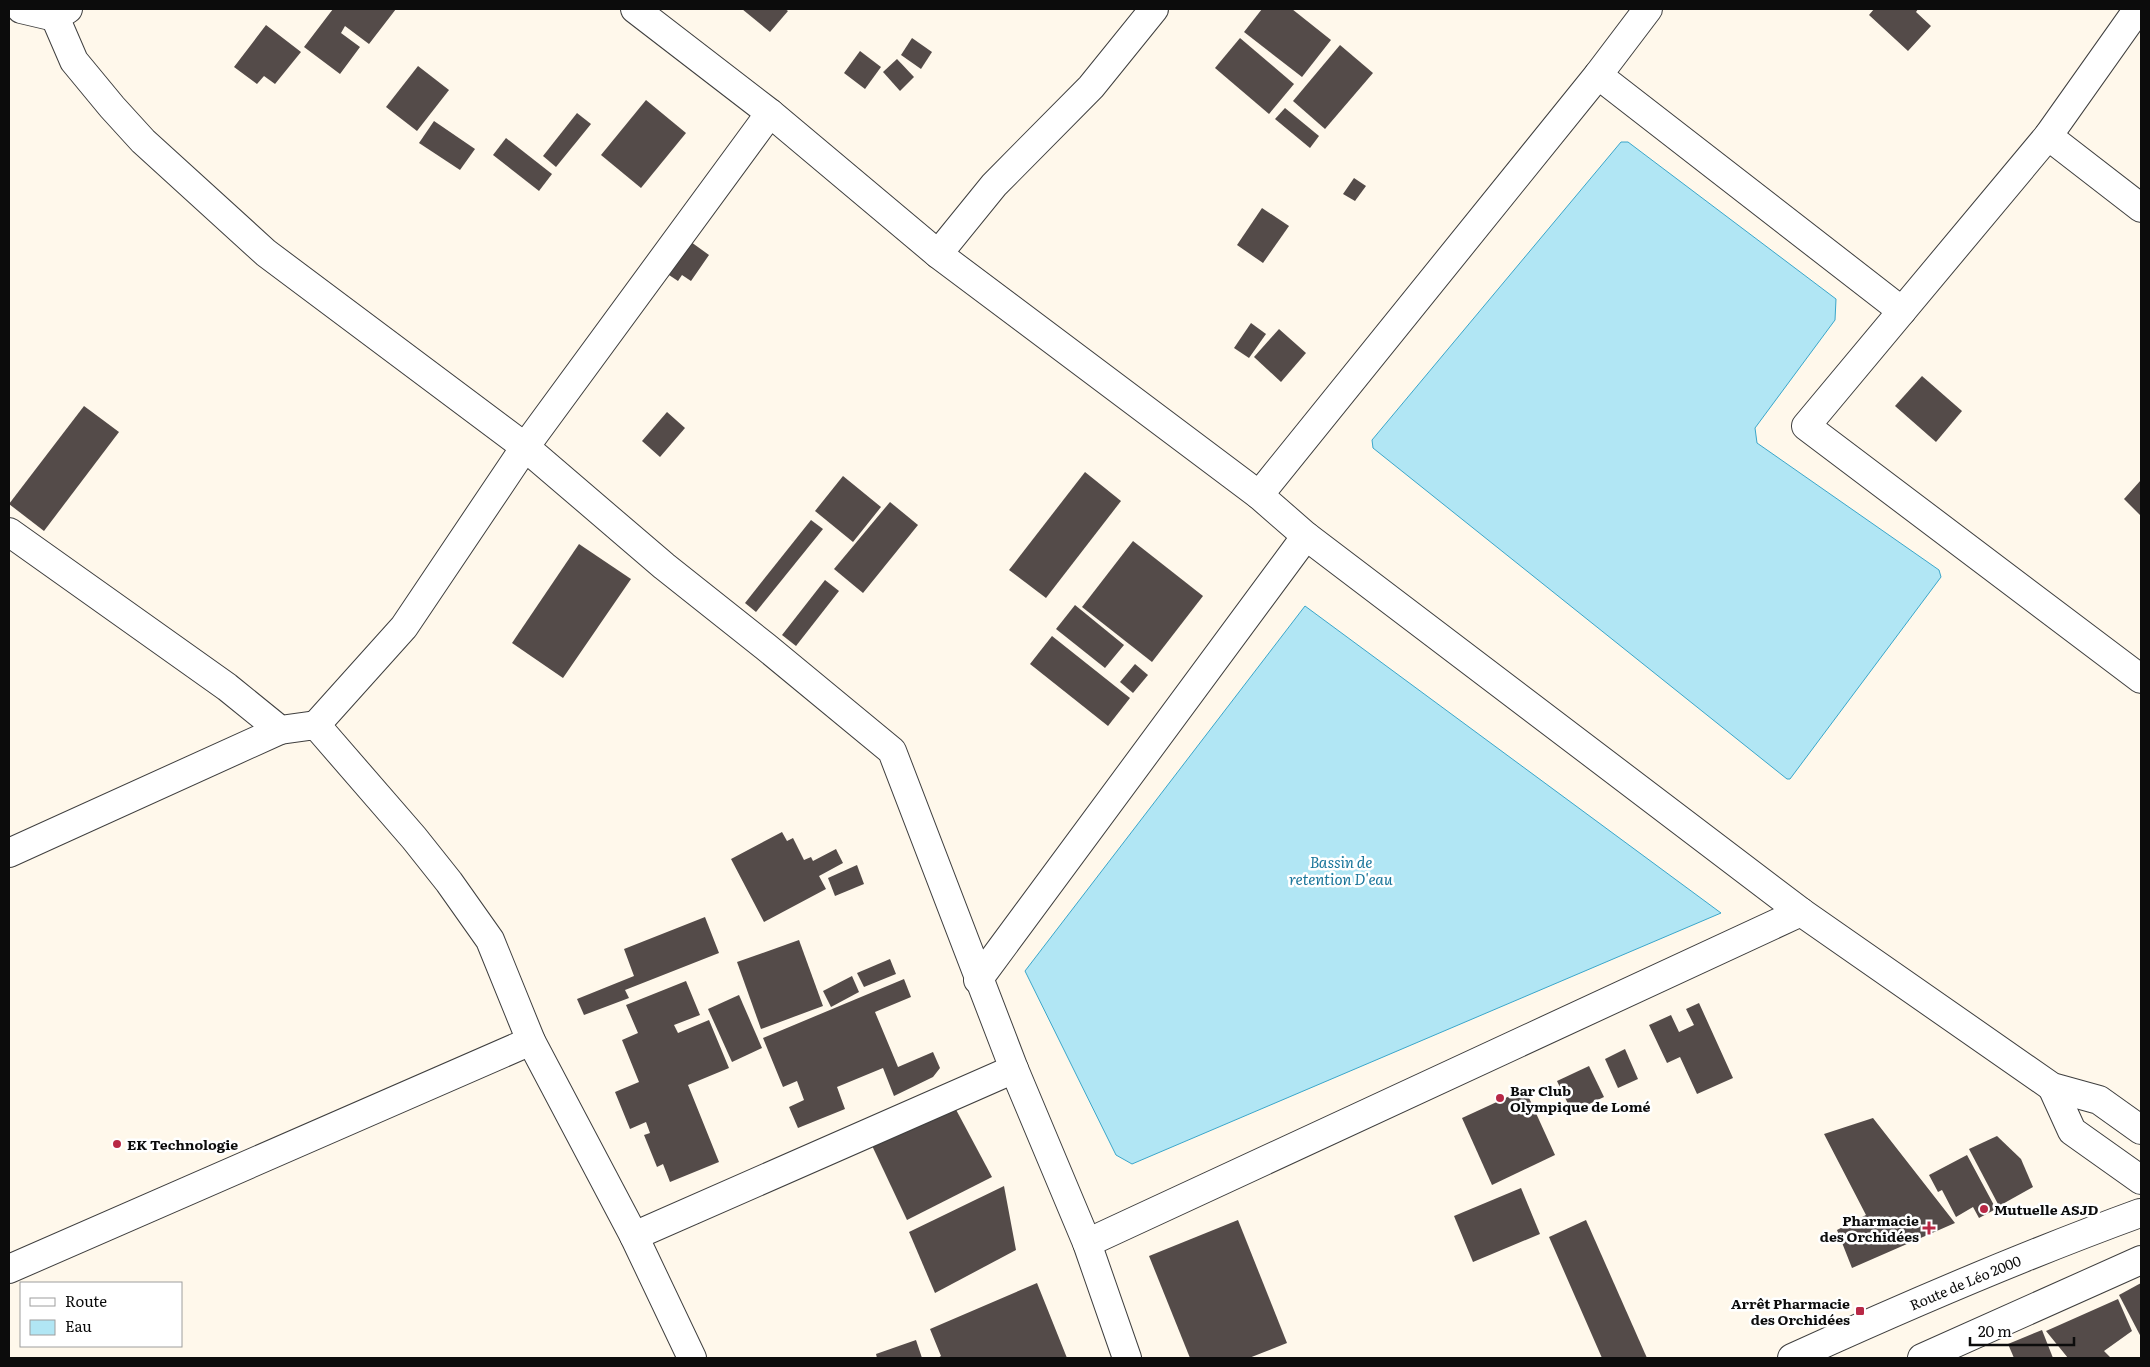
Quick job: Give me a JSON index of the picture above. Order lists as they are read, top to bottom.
{
  "streets": {
    "street": ["Route de Léo 2000"]
  },
  "water": ["Bassin de retention D'eau"],
  "places": {
    "other": ["Bar Club Olympique de Lomé", "EK Technologie", "Mutuelle ASJD"],
    "health": ["Pharmacie des Orchidées"],
    "transit": ["Arrêt Pharmacie des Orchidées"]
  },
  "legend": ["Route", "Eau"],
  "scale_bar": "20 m"
}
